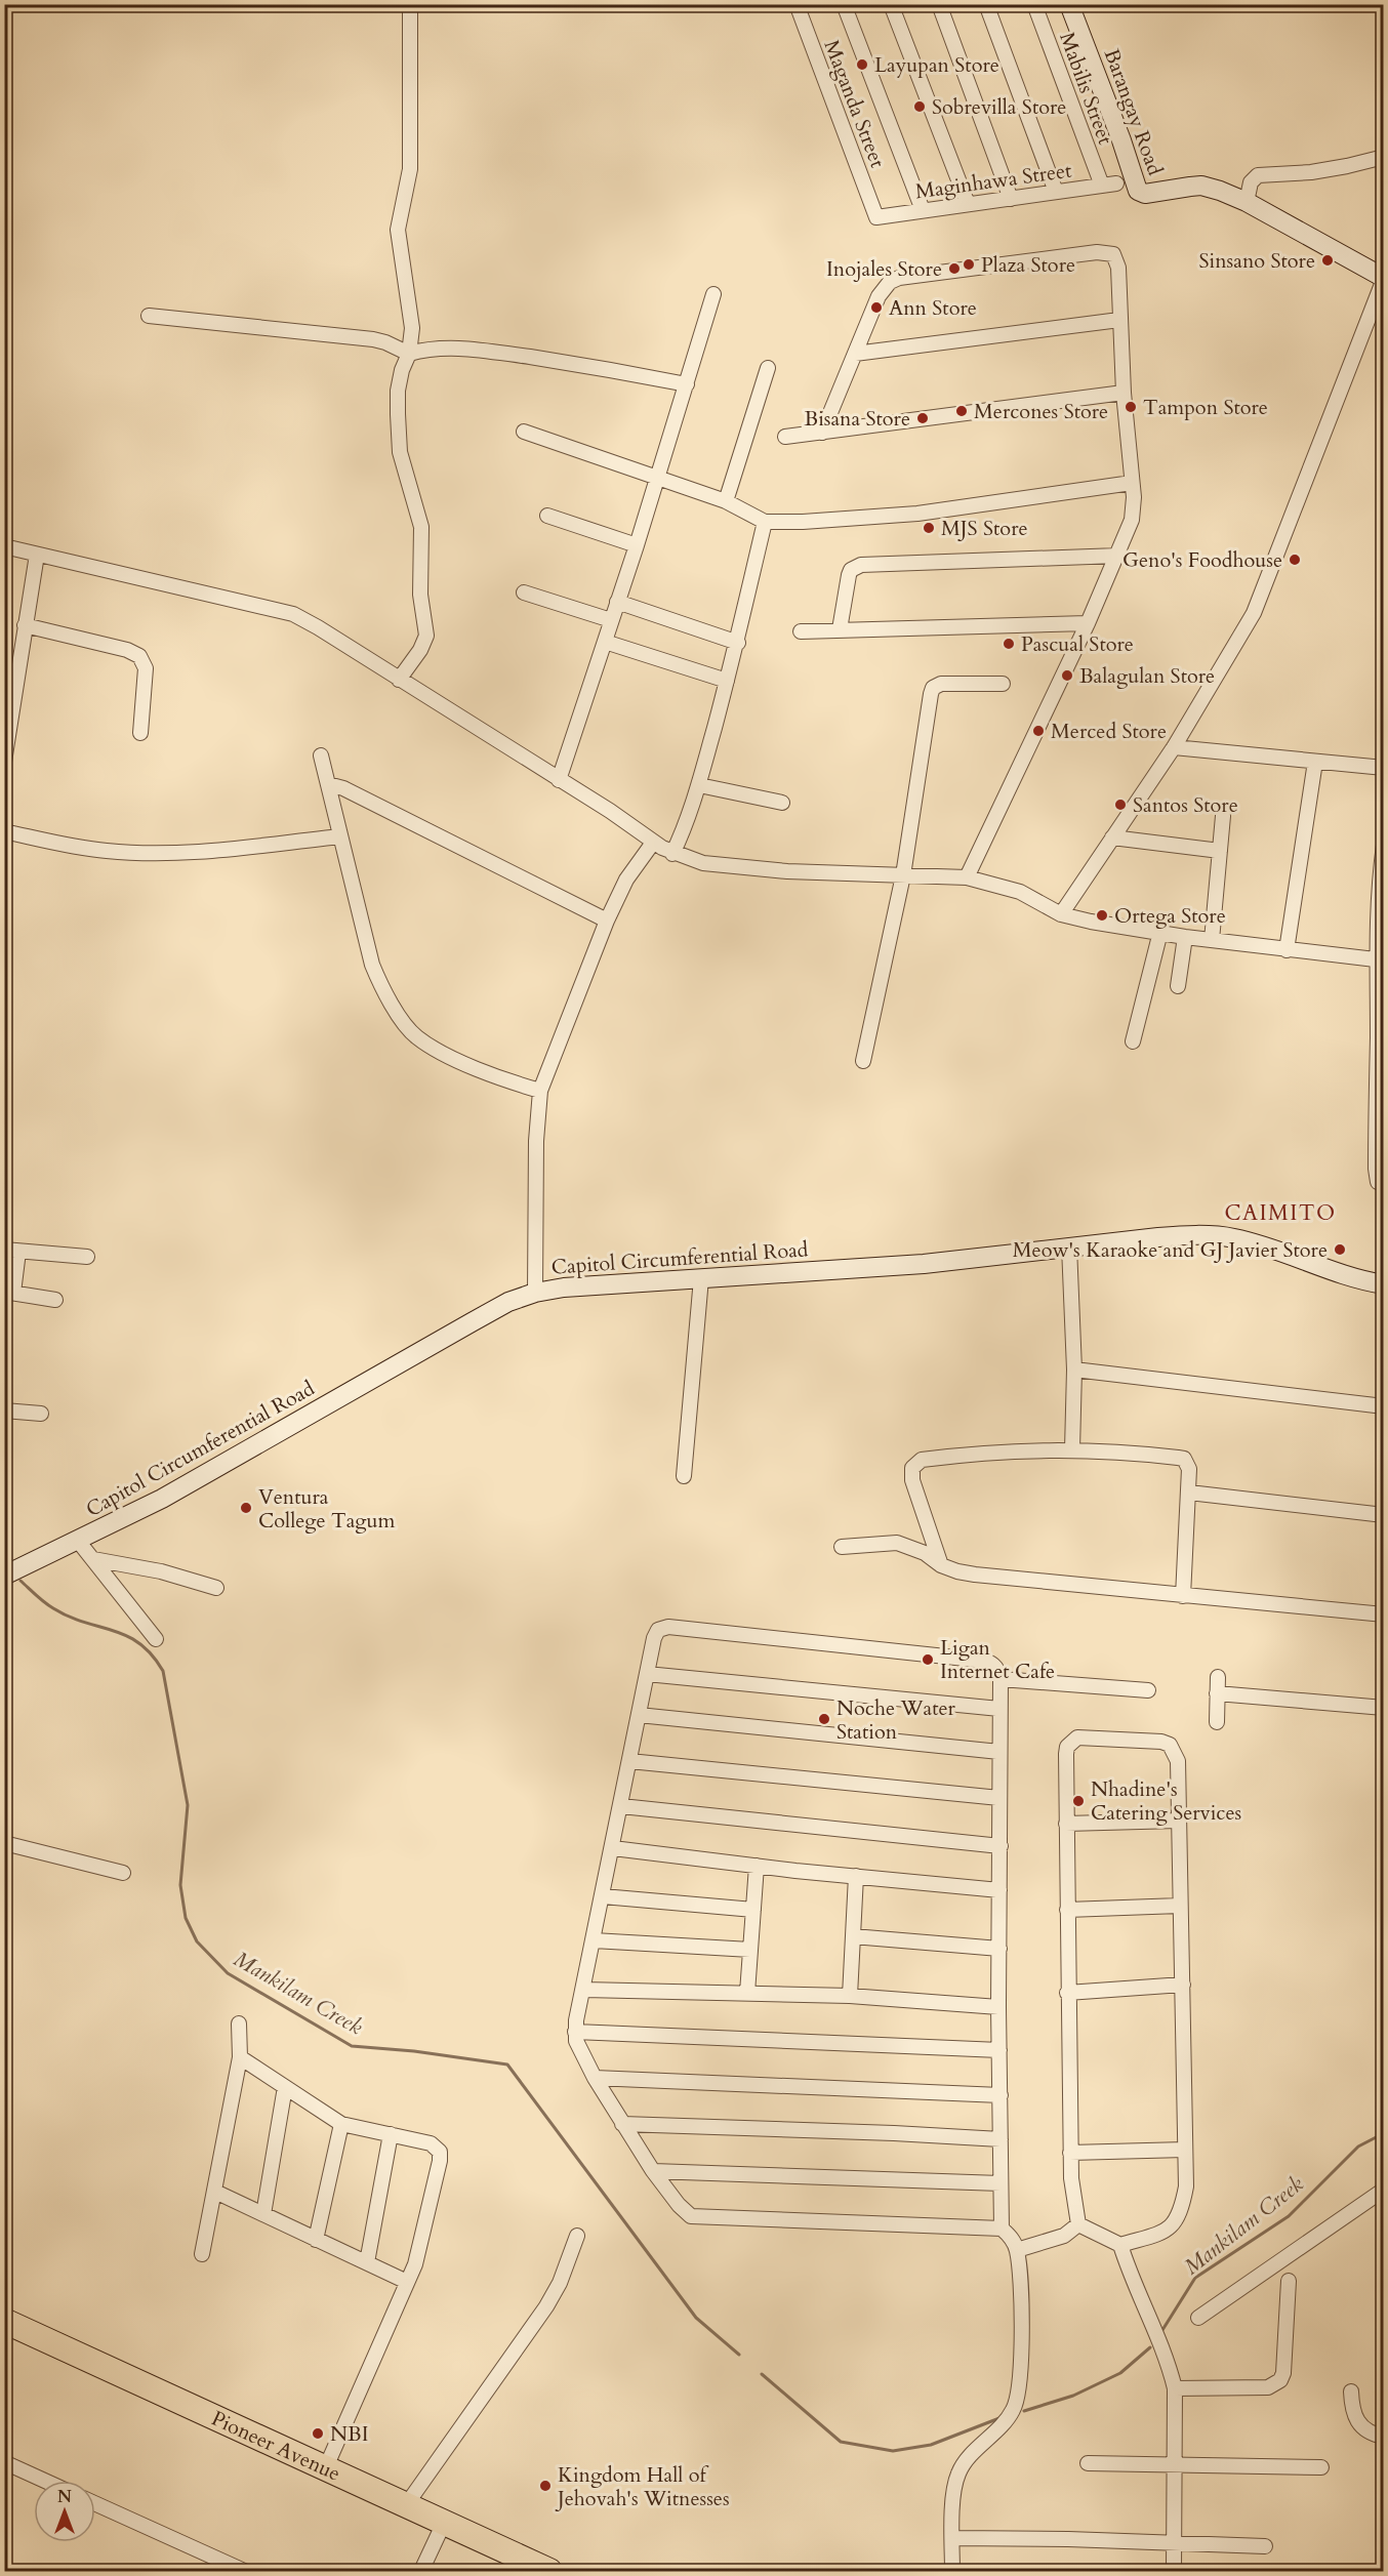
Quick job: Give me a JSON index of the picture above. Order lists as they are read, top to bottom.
{
  "streets": {
    "highway": ["Pioneer Avenue"],
    "main road": ["Barangay Road", "Capitol Circumferential Road"],
    "street": ["Mabilis Street", "Maganda Street", "Maginhawa Street"]
  },
  "crossings": [
    ["Mabilis Street", "Maginhawa Street"],
    ["Maganda Street", "Maginhawa Street"]
  ],
  "districts": ["CAIMITO"],
  "water": ["Mankilam Creek"],
  "places": [
    "Layupan Store",
    "Sobrevilla Store",
    "Sinsano Store",
    "Plaza Store",
    "Inojales Store",
    "Ann Store",
    "Tampon Store",
    "Mercones Store",
    "Bisana Store",
    "MJS Store",
    "Geno's Foodhouse",
    "Pascual Store",
    "Balagulan Store",
    "Merced Store",
    "Santos Store",
    "Ortega Store",
    "Meow's Karaoke and GJ Javier Store",
    "Ventura College Tagum",
    "Ligan Internet Cafe",
    "Noche Water Station",
    "Nhadine's Catering Services",
    "NBI",
    "Kingdom Hall of Jehovah's Witnesses"
  ],
  "north": "top"
}
